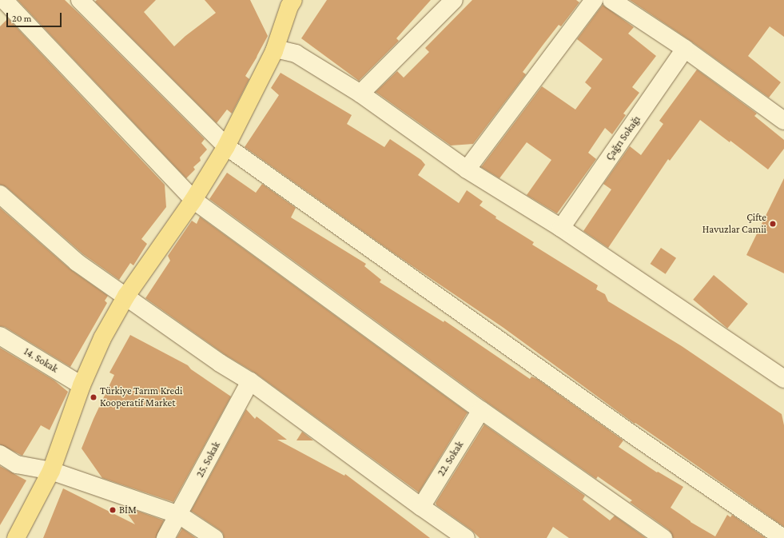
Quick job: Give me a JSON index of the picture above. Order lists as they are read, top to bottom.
{
  "streets": {
    "street": [
      "Çağrı Sokağı",
      "14. Sokak",
      "22. Sokak",
      "25. Sokak"
    ]
  },
  "places": ["Çifte Havuzlar Camii", "Türkiye Tarım Kredi Kooperatif Market", "BİM"],
  "scale_bar": "20 m"
}
